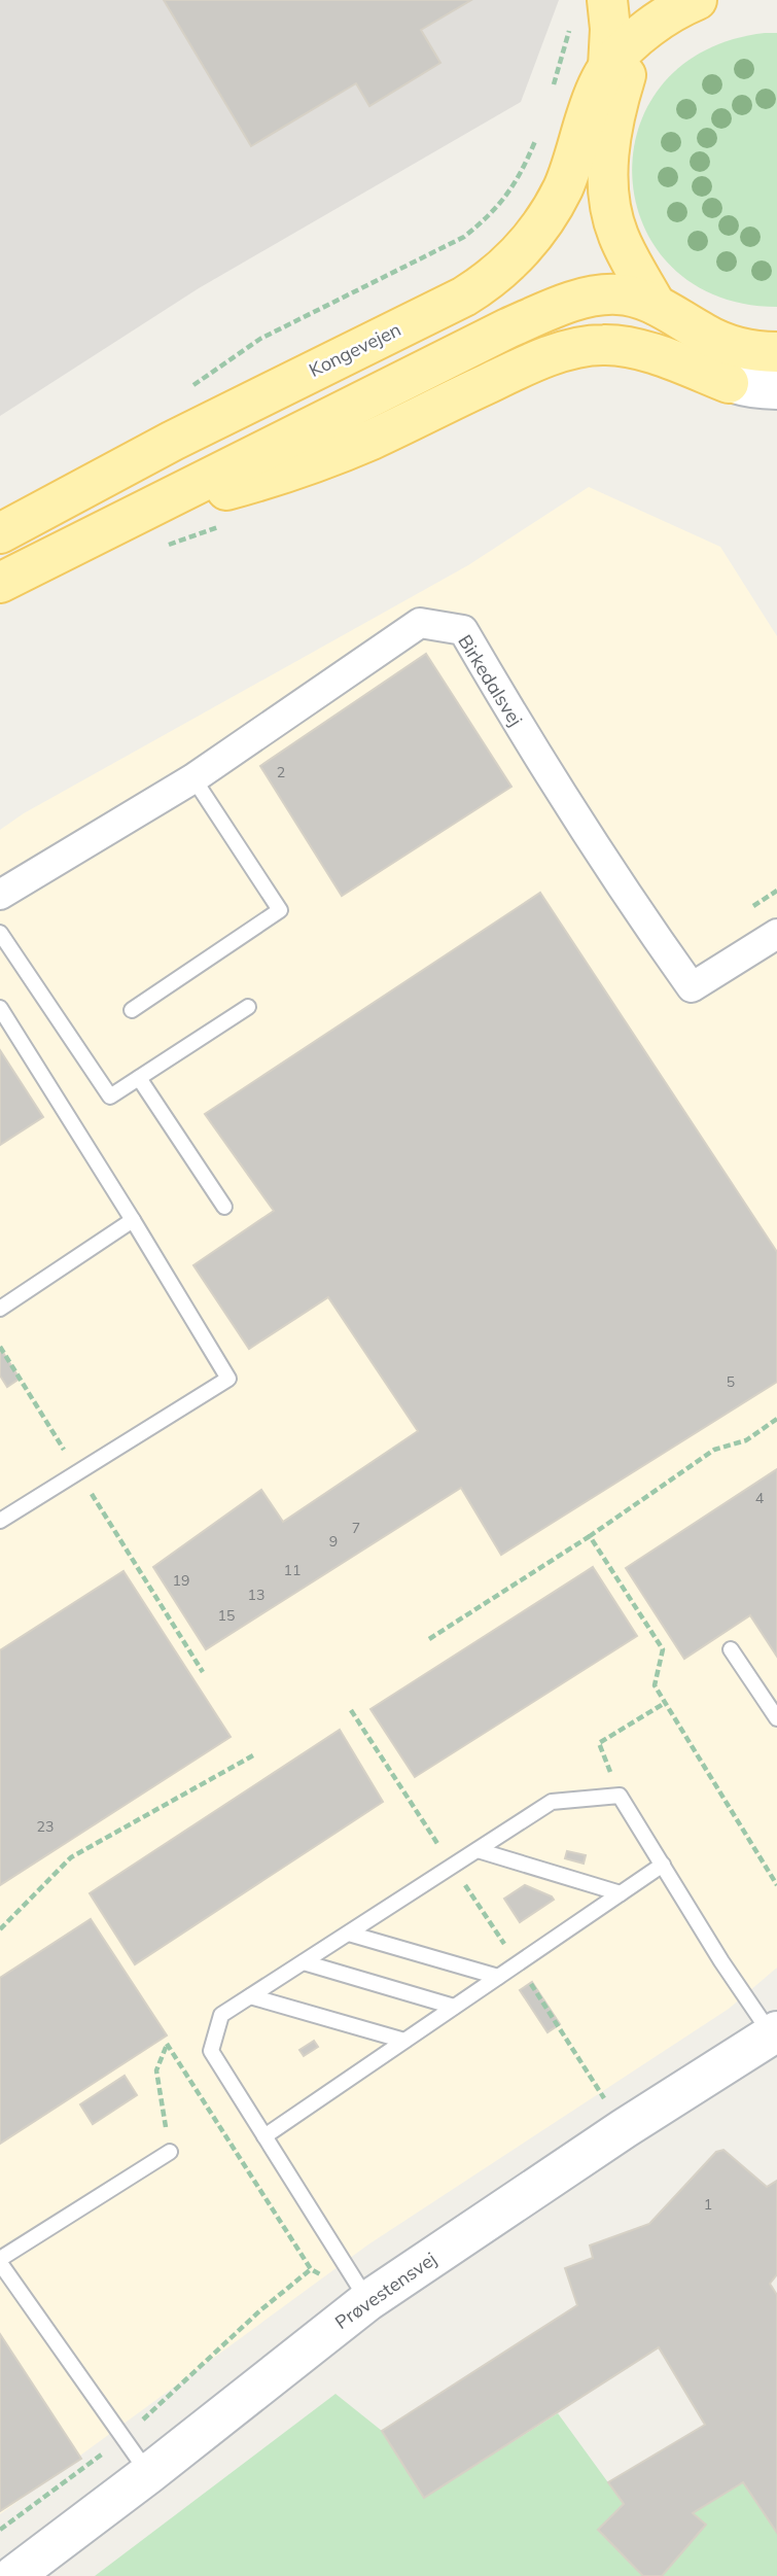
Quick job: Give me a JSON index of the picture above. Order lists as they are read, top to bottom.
{
  "streets": {
    "main road": ["Kongevejen"],
    "street": ["Birkedalsvej", "Prøvestensvej"]
  },
  "house_numbers": [
    "2",
    "5",
    "4",
    "7",
    "9",
    "11",
    "19",
    "13",
    "15",
    "23",
    "1"
  ]
}
